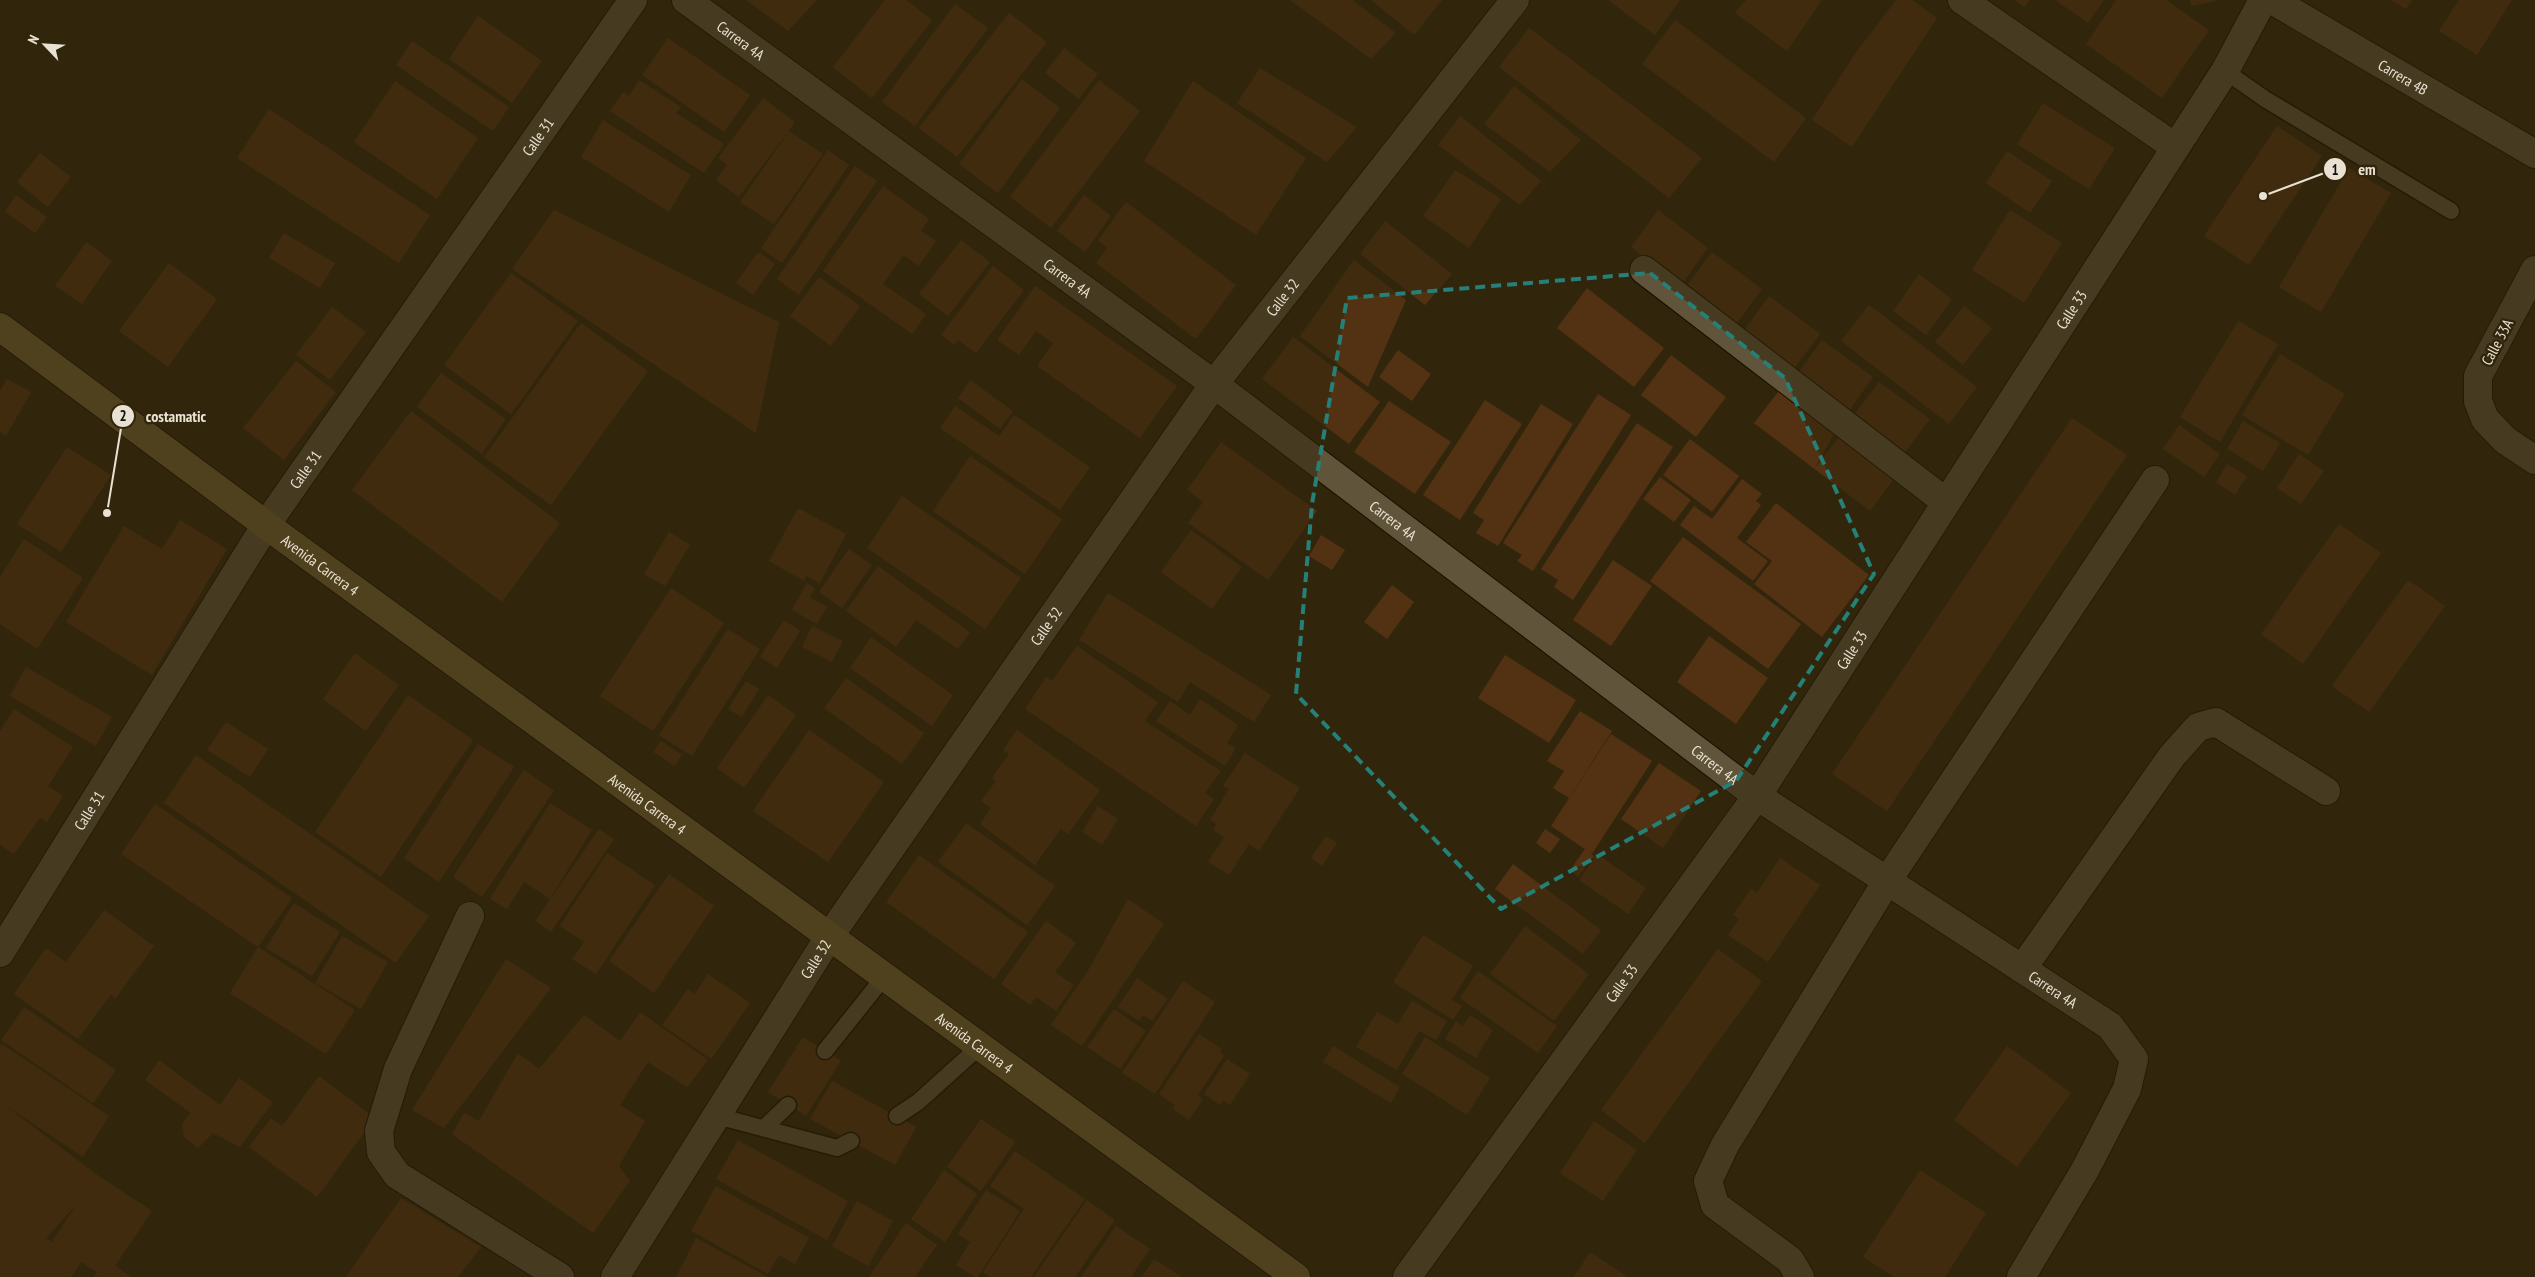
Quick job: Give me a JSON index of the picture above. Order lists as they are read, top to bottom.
{
  "streets": {
    "main road": ["Avenida Carrera 4"],
    "street": [
      "Carrera 4A",
      "Carrera 4B",
      "Calle 31",
      "Calle 32",
      "Calle 33",
      "Calle 33A"
    ]
  },
  "crossings": [
    ["Carrera 4A", "Calle 32"],
    ["Carrera 4A", "Calle 33"],
    ["Calle 31", "Avenida Carrera 4"],
    ["Calle 32", "Avenida Carrera 4"]
  ],
  "places": ["em", "costamatic"],
  "north": "top left"
}
